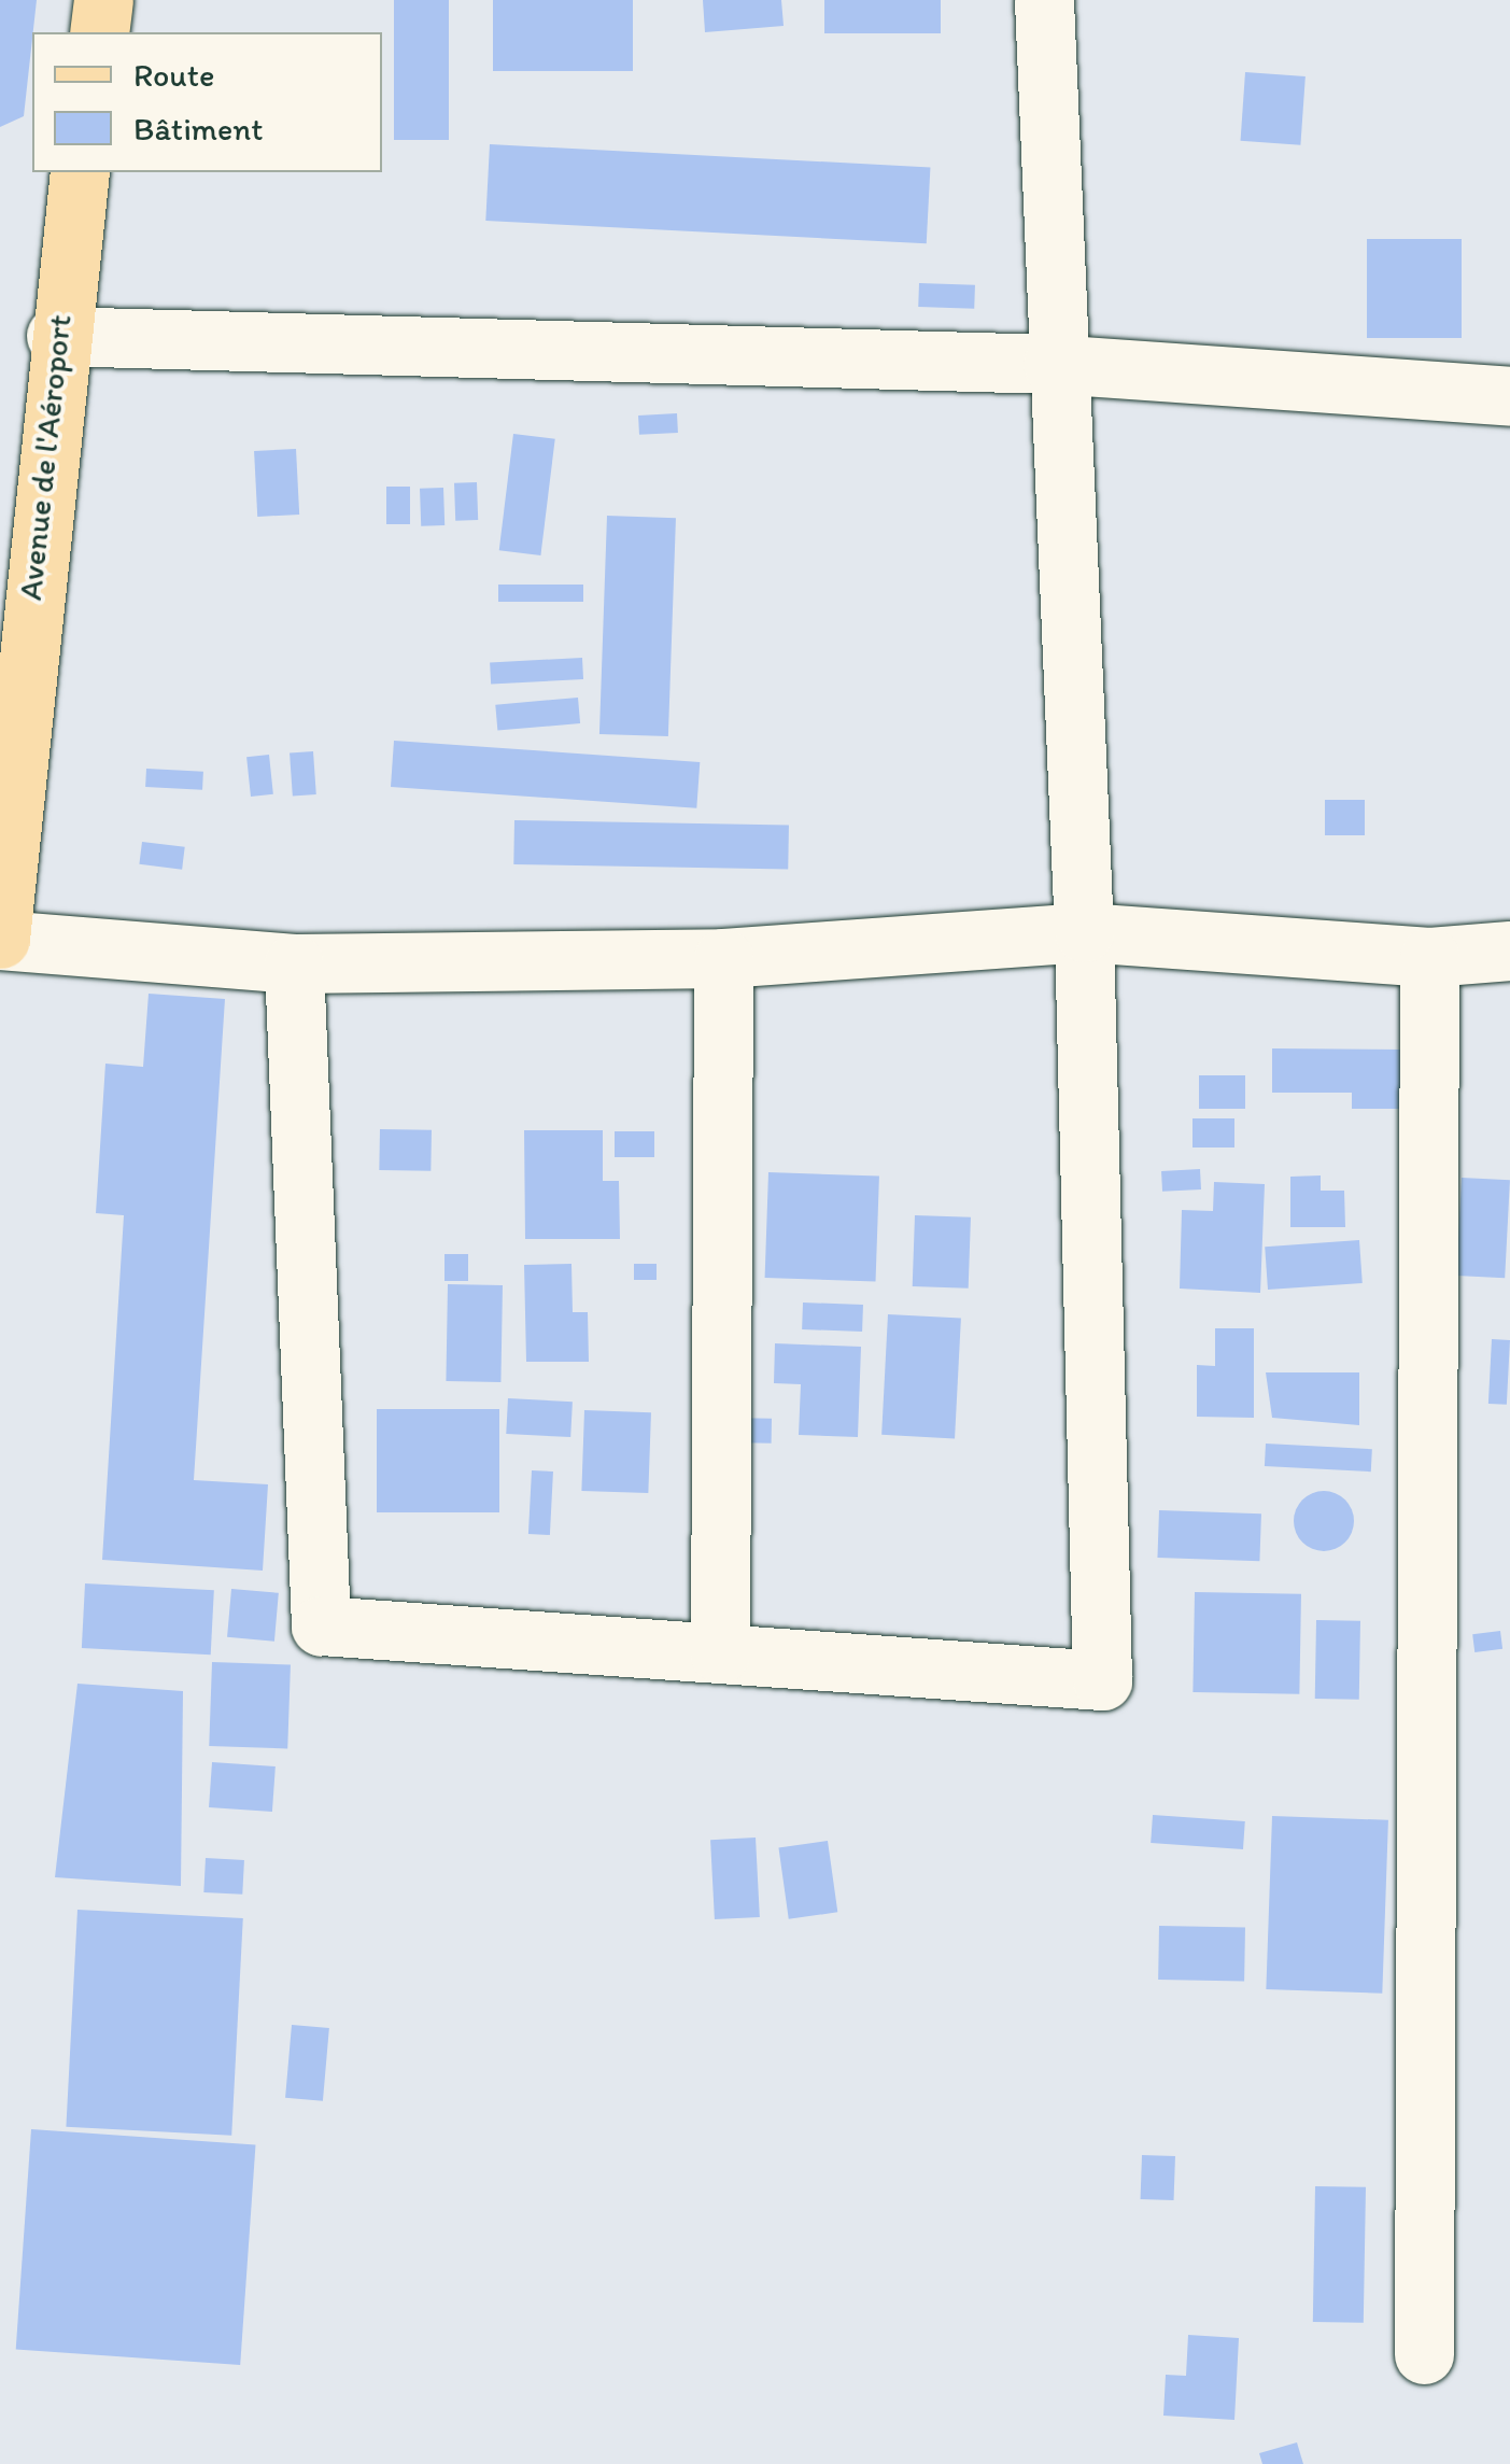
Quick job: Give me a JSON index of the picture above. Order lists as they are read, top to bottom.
{
  "streets": {
    "main road": ["Avenue de l'Aéroport"]
  },
  "legend": ["Route", "Bâtiment"]
}
